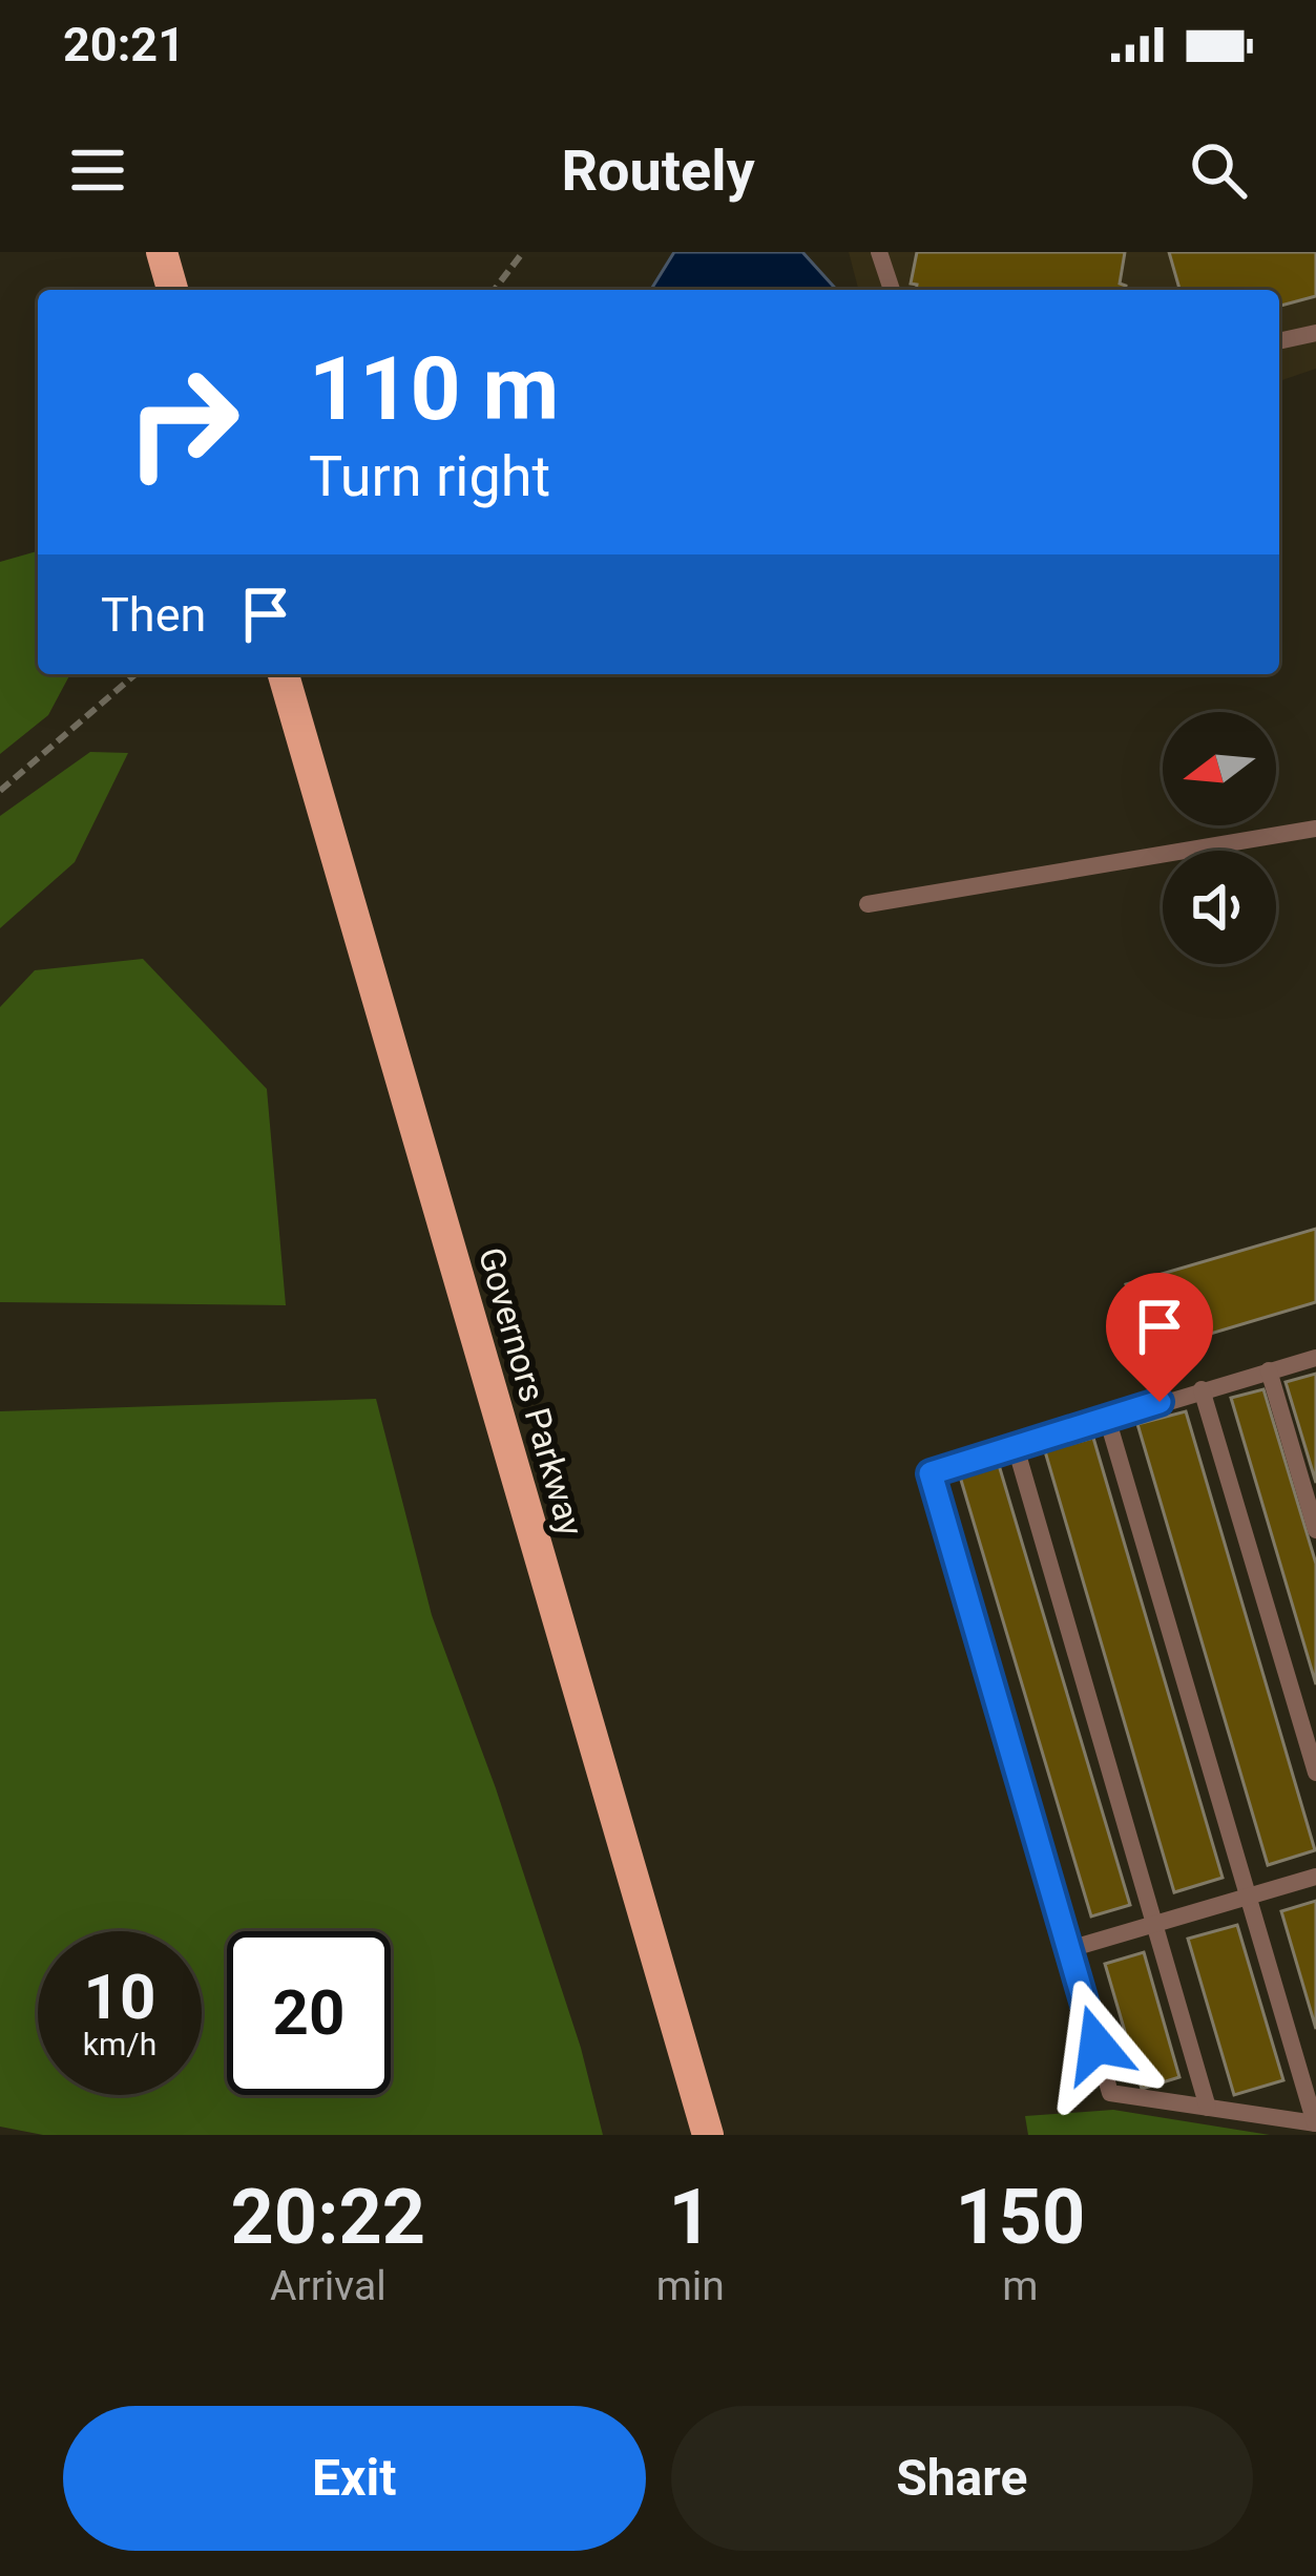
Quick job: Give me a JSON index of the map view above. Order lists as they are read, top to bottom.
{
  "streets": {
    "main road": ["Governors Parkway"]
  },
  "north": "left",
  "page": {
    "status": "20:21",
    "header": "Routely",
    "turn": ["110 m", "Turn right"],
    "then": "Then",
    "speed": "10 km/h",
    "limit": "20",
    "eta": [
      "20:22",
      "Arrival",
      "1",
      "min",
      "150",
      "m"
    ],
    "buttons": ["Exit", "Share"]
  }
}
